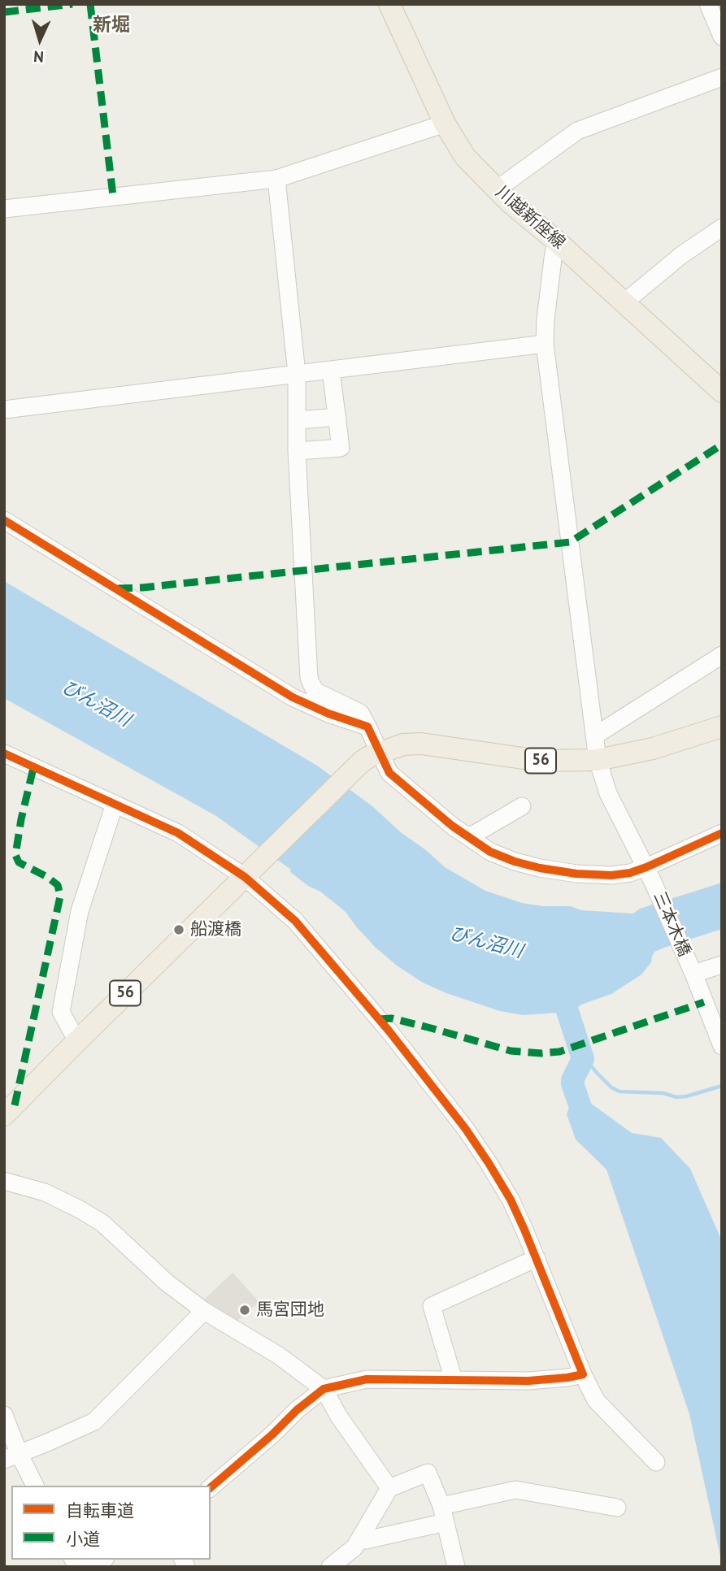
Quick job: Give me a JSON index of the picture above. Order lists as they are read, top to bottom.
{
  "streets": {
    "main road": ["川越新座線", "56"],
    "street": ["三本木橋"]
  },
  "crossings": [
    ["川越新座線", "三本木橋"],
    ["56", "三本木橋"]
  ],
  "districts": ["新堀"],
  "water": ["びん沼川"],
  "places": ["船渡橋", "馬宮団地"],
  "legend": ["自転車道", "小道"],
  "north": "bottom"
}
